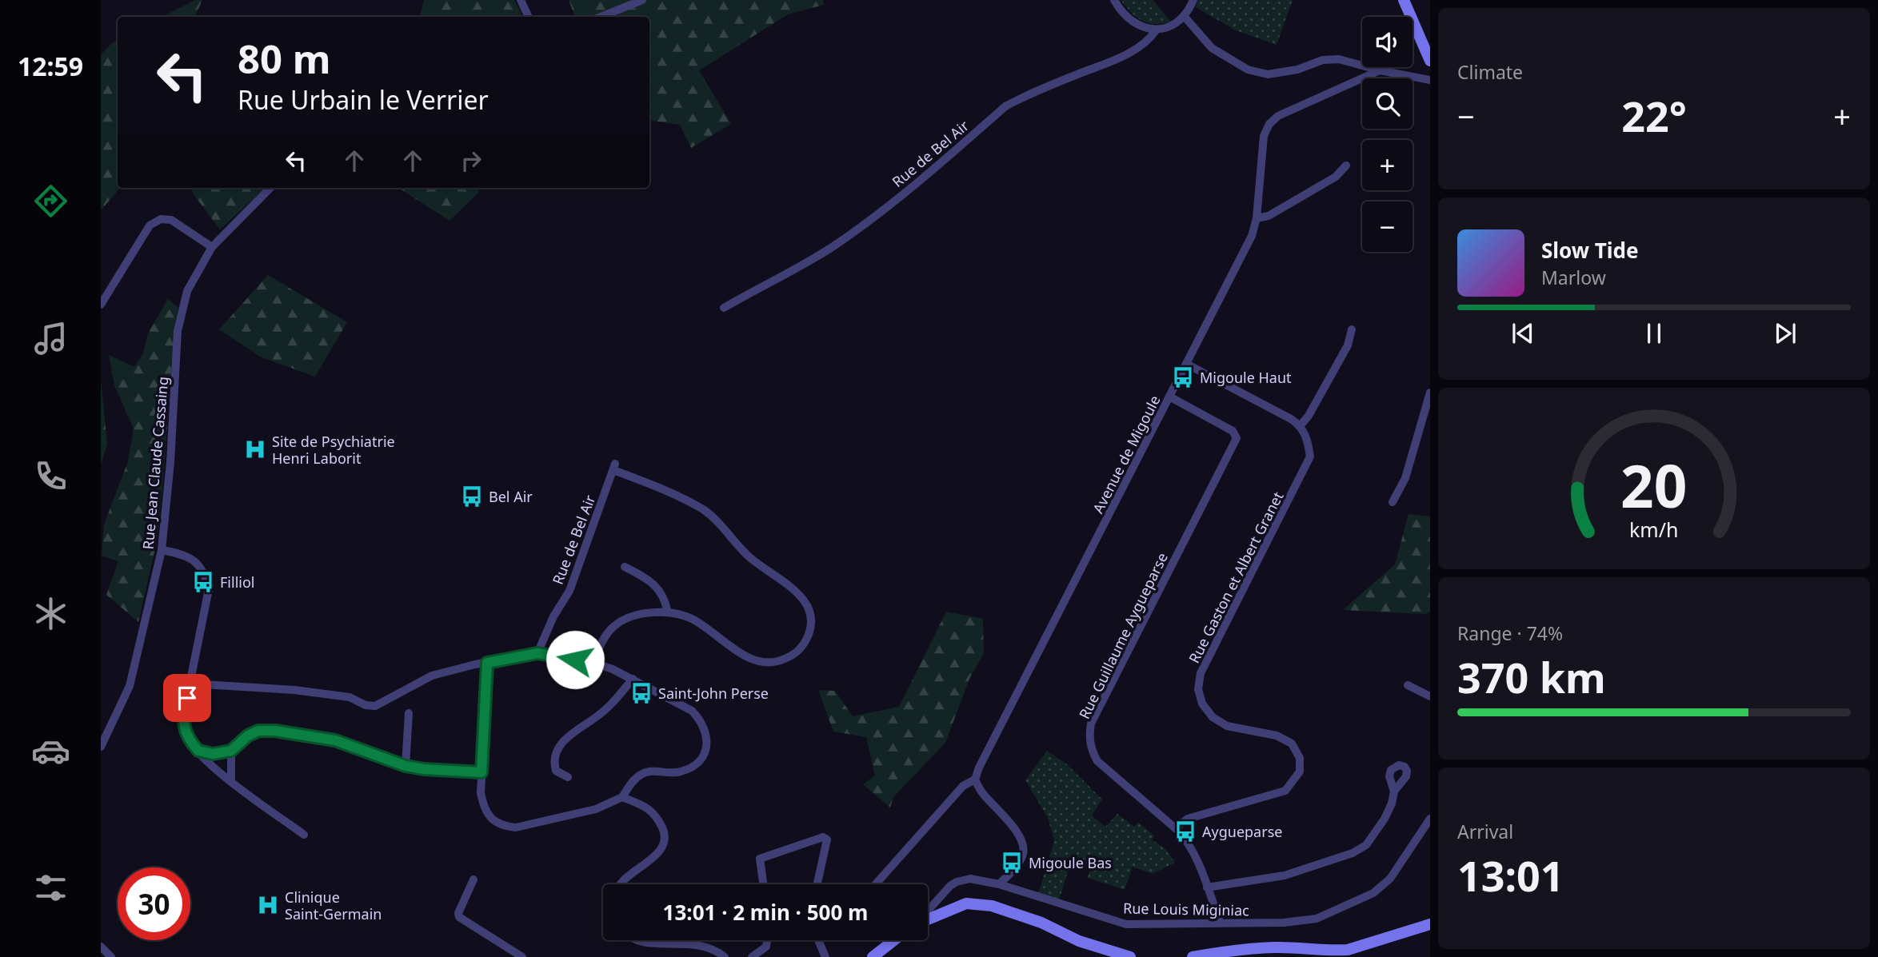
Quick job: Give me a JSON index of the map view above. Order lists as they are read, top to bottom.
{
  "streets": {
    "street": [
      "Rue de Bel Air",
      "Avenue de Migoule",
      "Rue Jean Claude Cassaing",
      "Rue Gaston et Albert Granet",
      "Rue Guillaume Aygueparse",
      "Rue Louis Miginiac"
    ]
  },
  "crossings": [
    ["Avenue de Migoule", "Rue Guillaume Aygueparse"],
    ["Rue Gaston et Albert Granet", "Rue Guillaume Aygueparse"],
    ["Rue Guillaume Aygueparse", "Rue Louis Miginiac"]
  ],
  "places": {
    "bus stop": [
      "Migoule Haut",
      "Bel Air",
      "Filliol",
      "Saint-John Perse",
      "Aygueparse",
      "Migoule Bas"
    ],
    "hospital": ["Site de Psychiatrie Henri Laborit", "Clinique Saint-Germain"]
  },
  "page": {
    "tabs": "12:59",
    "tile": [
      "Climate",
      ["Range · 74%", "370 km"],
      ["Arrival", "13:01"]
    ],
    "map_buttons": ["+", "−"],
    "turn": ["80 m", "Rue Urbain le Verrier"],
    "heat": ["−", "22°", "+"],
    "song": ["Slow Tide", "Marlow"],
    "limit": "30",
    "trip": "13:01 · 2 min · 500 m",
    "gauge": ["20", "km/h"]
  }
}
